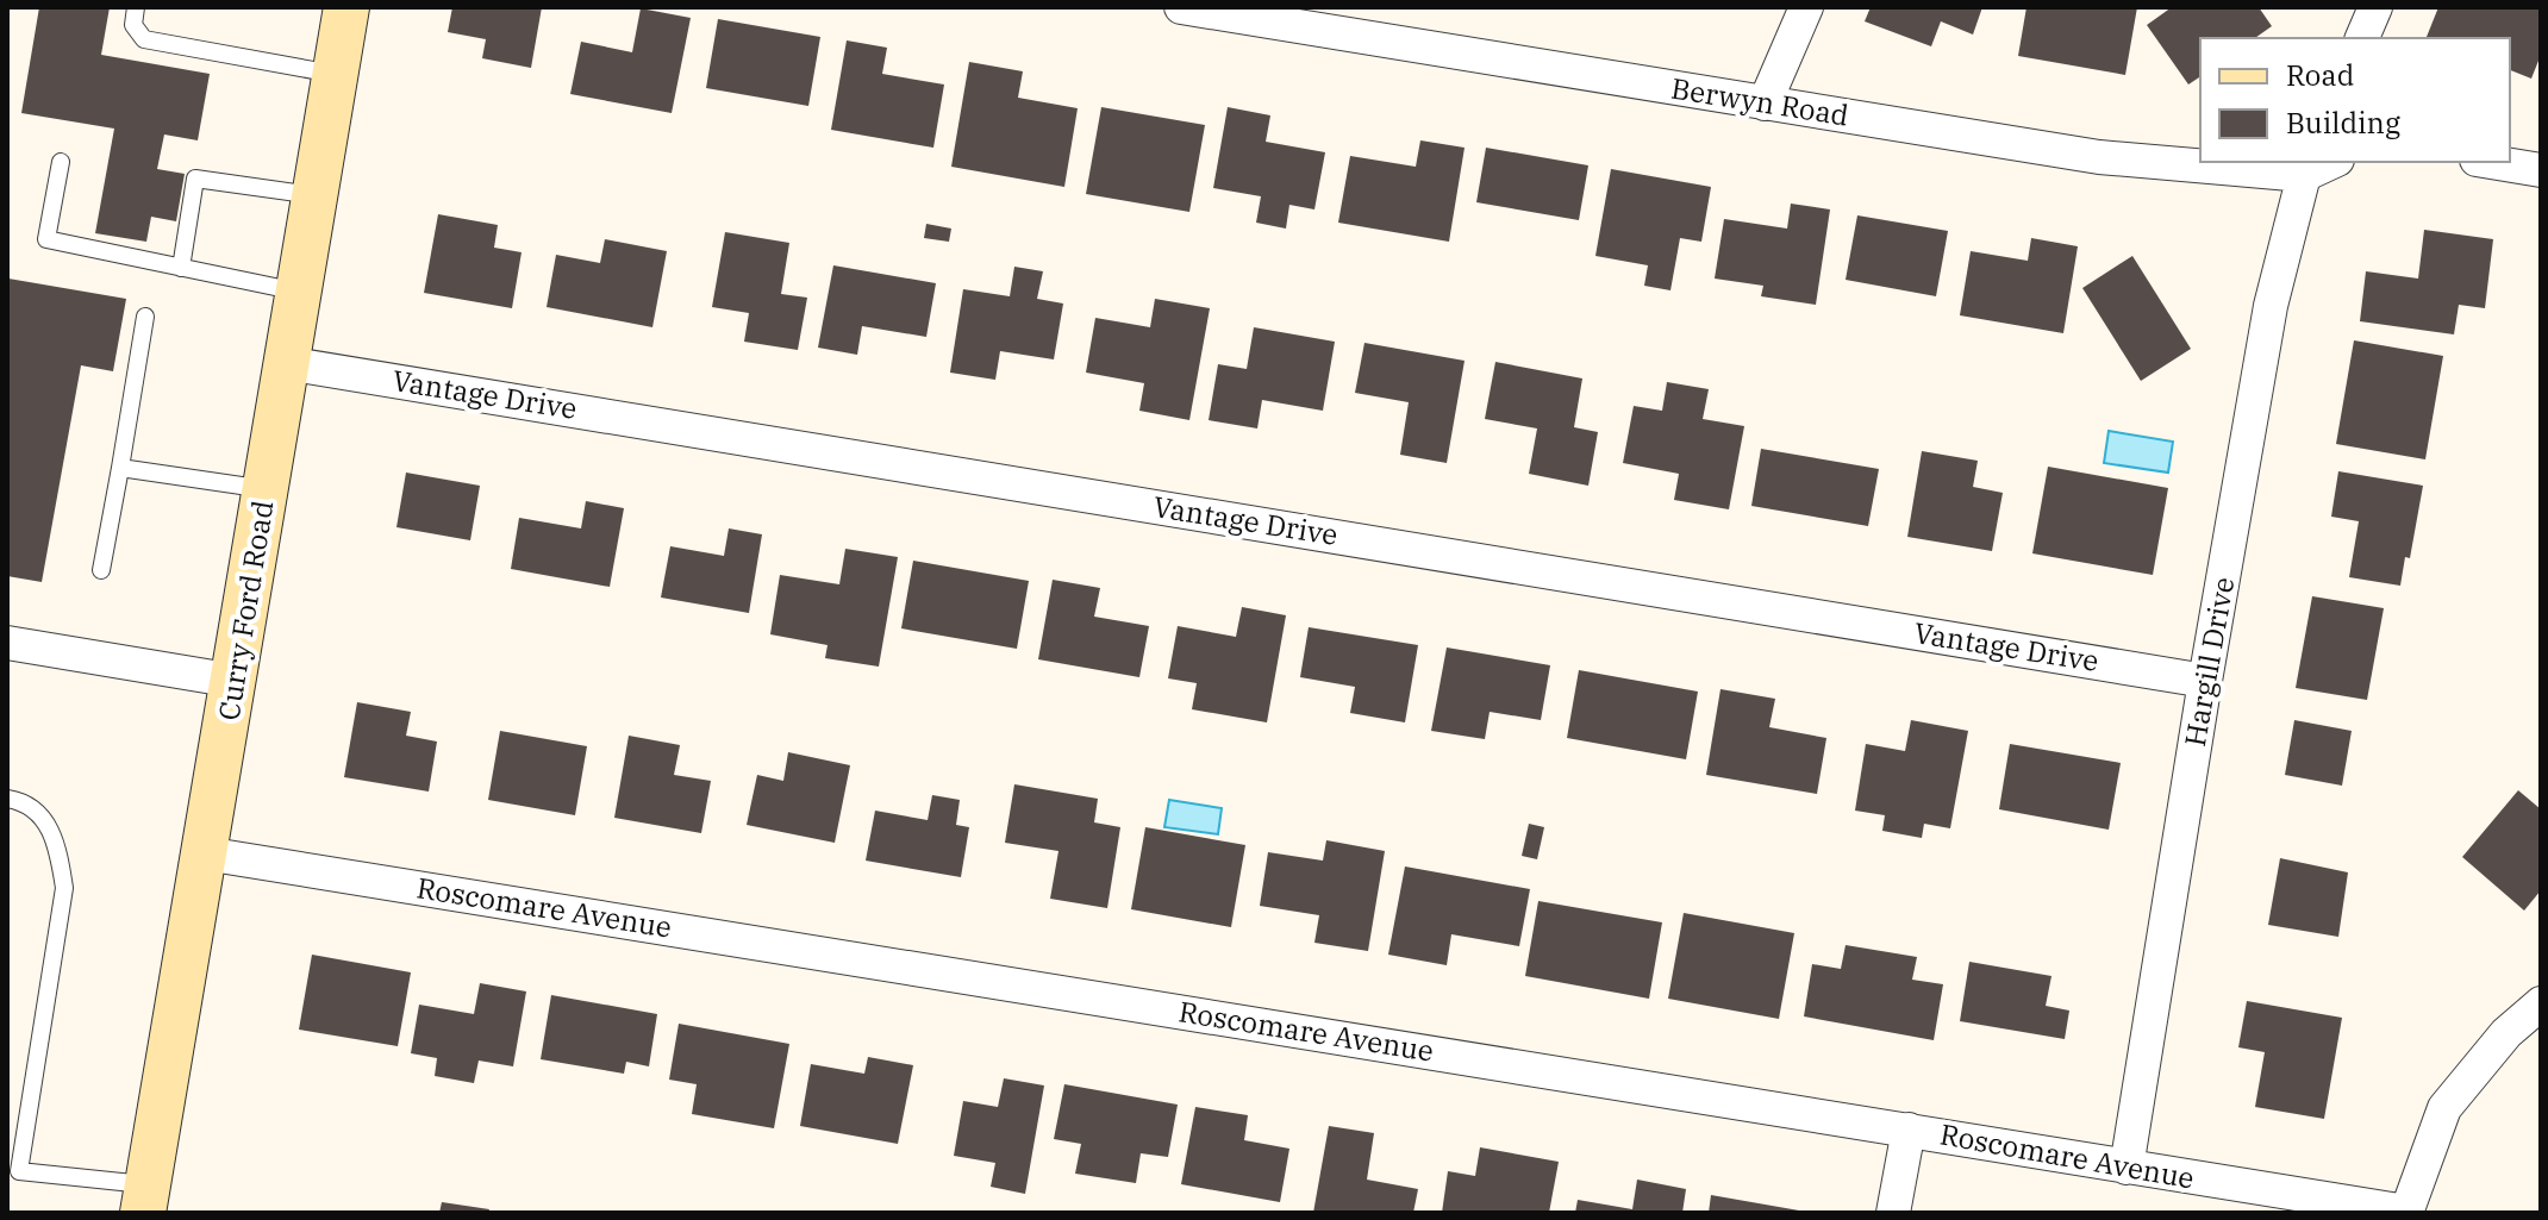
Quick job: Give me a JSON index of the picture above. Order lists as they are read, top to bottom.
{
  "streets": {
    "street": [
      "Berwyn Road",
      "Vantage Drive",
      "Curry Ford Road",
      "Hargill Drive",
      "Roscomare Avenue"
    ]
  },
  "crossings": [
    ["Berwyn Road", "Hargill Drive"],
    ["Vantage Drive", "Curry Ford Road"],
    ["Vantage Drive", "Hargill Drive"],
    ["Curry Ford Road", "Roscomare Avenue"],
    ["Hargill Drive", "Roscomare Avenue"]
  ],
  "legend": ["Road", "Building"]
}
